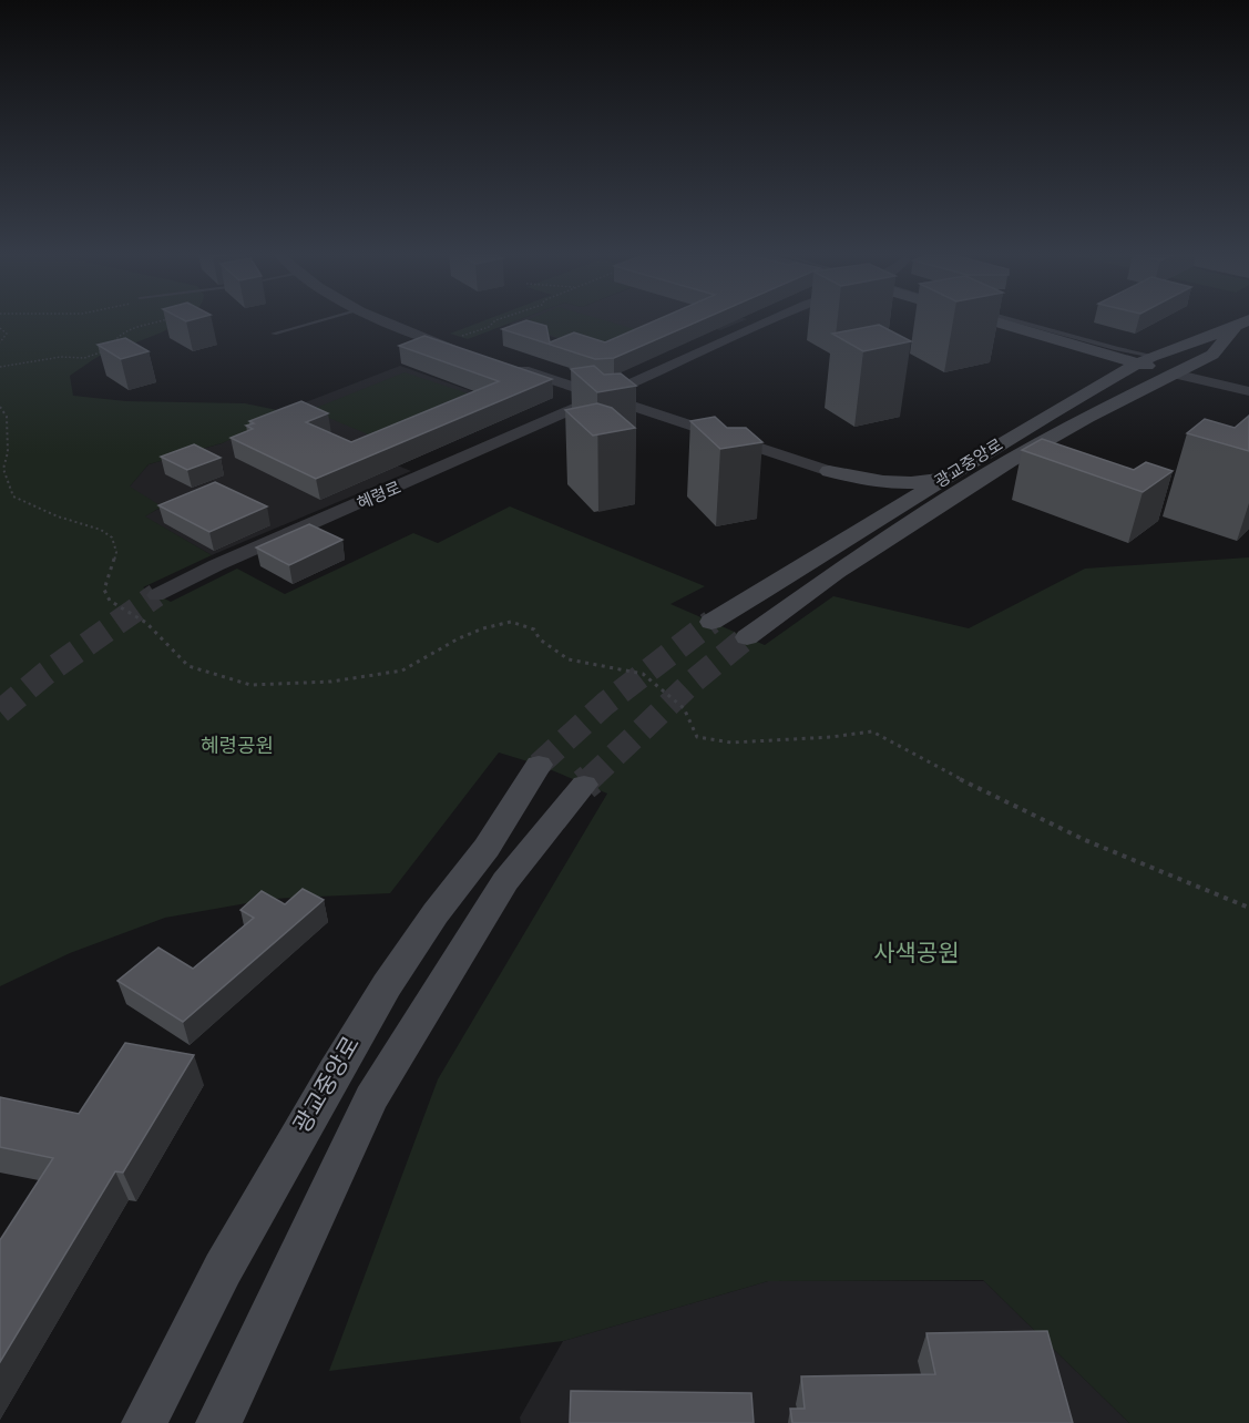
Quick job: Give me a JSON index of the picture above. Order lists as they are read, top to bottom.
{
  "streets": {
    "main road": ["광교중앙로"],
    "street": ["혜령로"]
  },
  "parks": ["혜령공원", "사색공원"]
}
